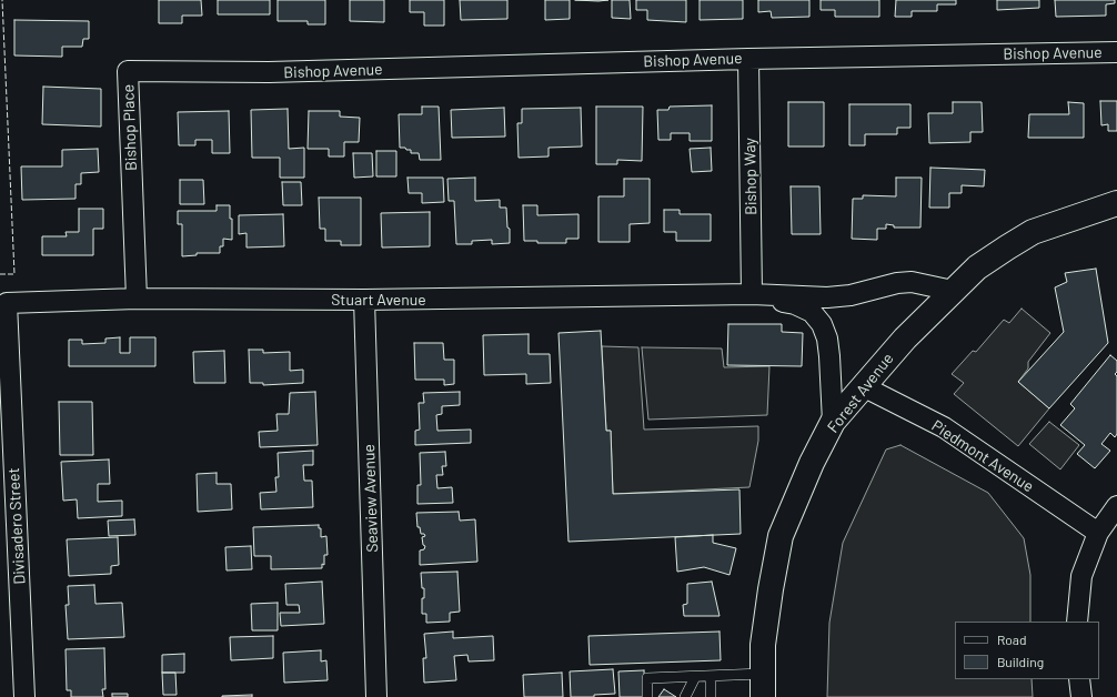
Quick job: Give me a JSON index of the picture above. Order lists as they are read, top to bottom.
{
  "streets": {
    "main road": ["Forest Avenue"],
    "street": [
      "Bishop Avenue",
      "Bishop Place",
      "Bishop Way",
      "Stuart Avenue",
      "Piedmont Avenue",
      "Seaview Avenue",
      "Divisadero Street"
    ]
  },
  "crossings": [
    ["Bishop Avenue", "Bishop Place"],
    ["Bishop Avenue", "Bishop Way"],
    ["Bishop Place", "Stuart Avenue"],
    ["Bishop Way", "Stuart Avenue"],
    ["Stuart Avenue", "Forest Avenue"],
    ["Stuart Avenue", "Seaview Avenue"],
    ["Stuart Avenue", "Divisadero Street"],
    ["Forest Avenue", "Piedmont Avenue"]
  ],
  "legend": ["Road", "Building"]
}
